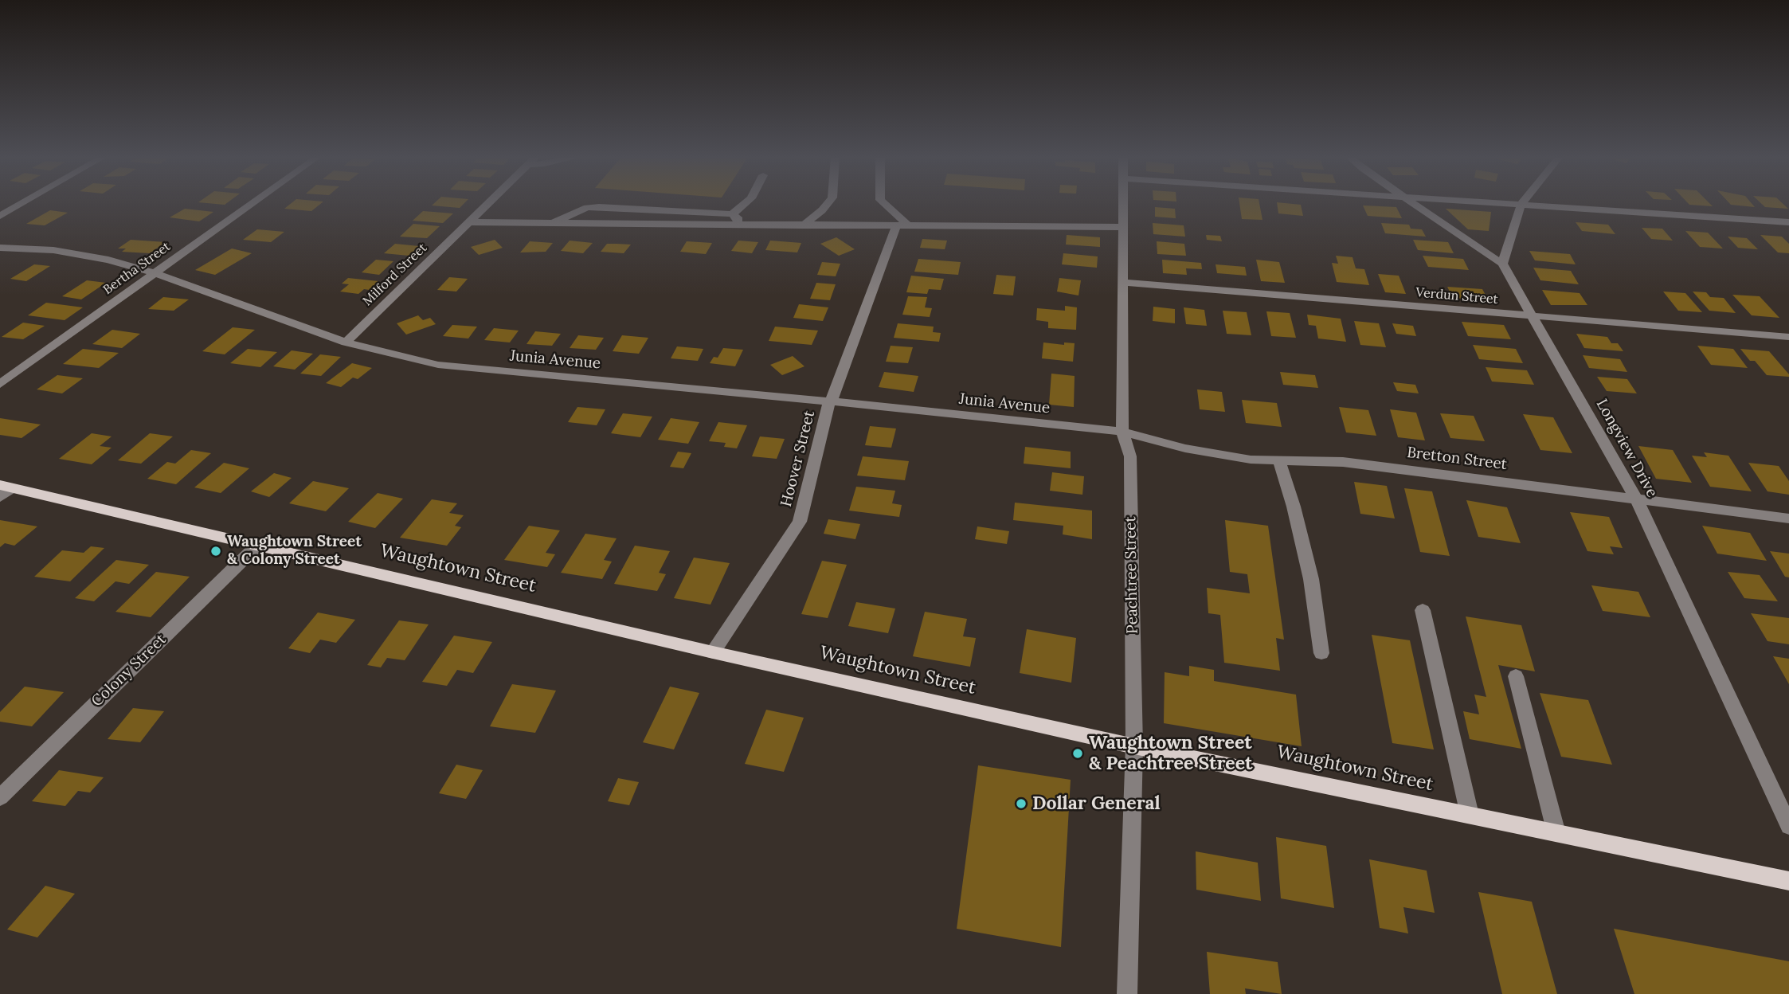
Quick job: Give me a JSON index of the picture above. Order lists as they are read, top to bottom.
{
  "streets": {
    "main road": ["Waughtown Street"],
    "street": [
      "Bertha Street",
      "Milford Street",
      "Verdun Street",
      "Junia Avenue",
      "Longview Drive",
      "Hoover Street",
      "Bretton Street",
      "Peachtree Street",
      "Colony Street"
    ]
  },
  "crossings": [
    ["Bertha Street", "Junia Avenue"],
    ["Milford Street", "Junia Avenue"],
    ["Verdun Street", "Longview Drive"],
    ["Verdun Street", "Peachtree Street"],
    ["Junia Avenue", "Hoover Street"],
    ["Junia Avenue", "Bretton Street"],
    ["Junia Avenue", "Peachtree Street"],
    ["Longview Drive", "Bretton Street"],
    ["Hoover Street", "Waughtown Street"],
    ["Bretton Street", "Peachtree Street"],
    ["Waughtown Street", "Peachtree Street"],
    ["Waughtown Street", "Colony Street"]
  ],
  "places": ["Waughtown Street & Colony Street", "Waughtown Street & Peachtree Street", "Dollar General"]
}
